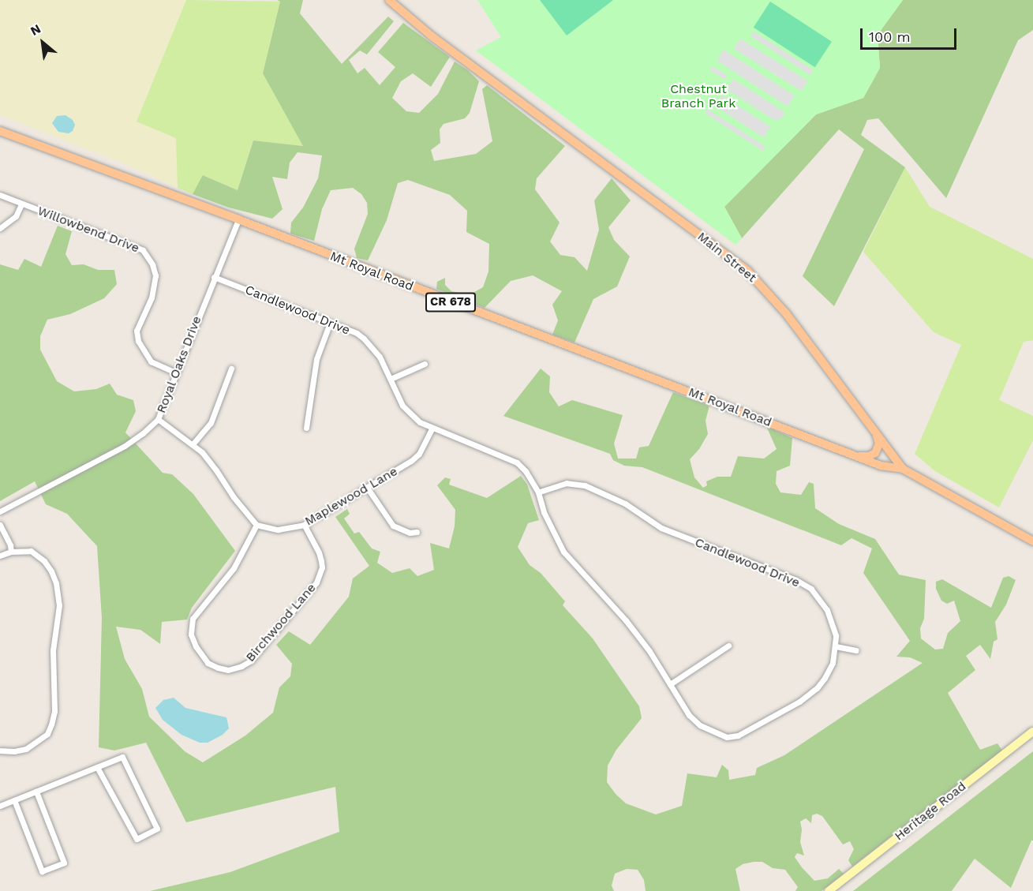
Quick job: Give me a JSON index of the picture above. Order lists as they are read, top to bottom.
{
  "streets": {
    "main road": ["Main Street", "Mt Royal Road", "CR 678"],
    "street": [
      "Willowbend Drive",
      "Candlewood Drive",
      "Royal Oaks Drive",
      "Maplewood Lane",
      "Birchwood Lane",
      "Heritage Road"
    ]
  },
  "crossings": [
    ["Willowbend Drive", "Royal Oaks Drive"],
    ["Main Street", "Mt Royal Road"],
    ["Mt Royal Road", "Royal Oaks Drive"],
    ["Candlewood Drive", "Royal Oaks Drive"],
    ["Candlewood Drive", "Maplewood Lane"],
    ["Maplewood Lane", "Birchwood Lane"]
  ],
  "parks": ["Chestnut Branch Park"],
  "scale_bar": "100 m",
  "north": "top left"
}
